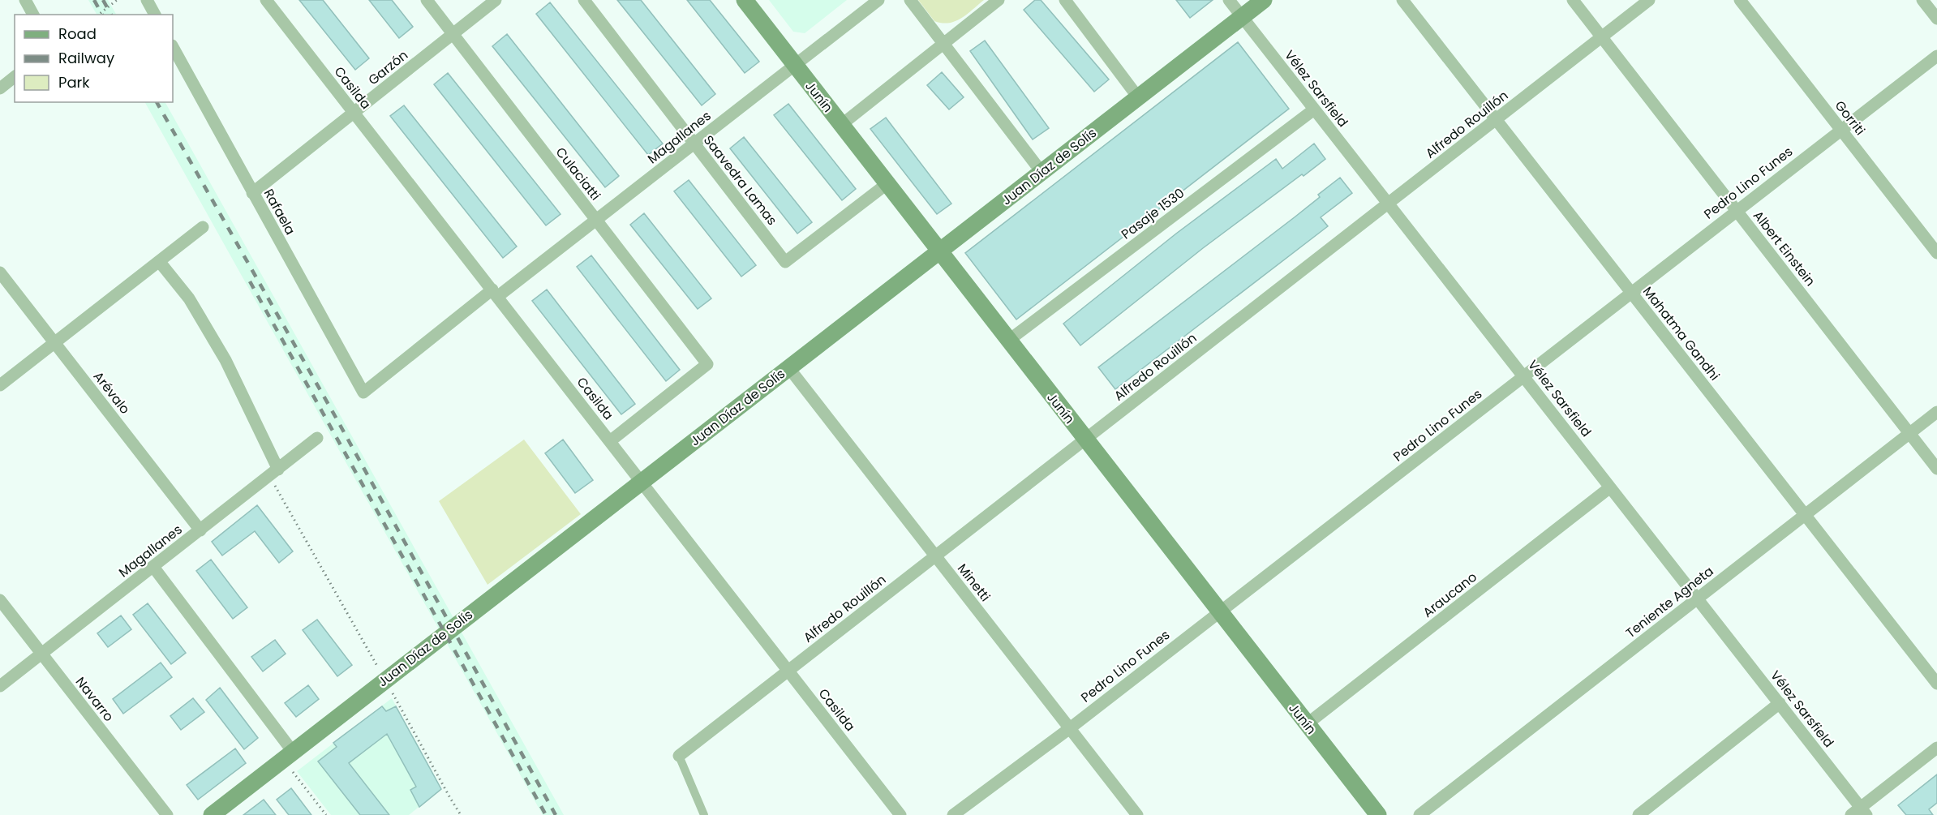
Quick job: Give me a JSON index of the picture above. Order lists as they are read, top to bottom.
{
  "streets": {
    "main road": ["Junín", "Juan Díaz de Solís"],
    "street": [
      "Garzón",
      "Casilda",
      "Vélez Sarsfield",
      "Gorriti",
      "Alfredo Rouillón",
      "Magallanes",
      "Culaciatti",
      "Saavedra Lamas",
      "Pedro Lino Funes",
      "Rafaela",
      "Pasaje 1530",
      "Albert Einstein",
      "Mahatma Gandhi",
      "Arévalo",
      "Minetti",
      "Araucano",
      "Teniente Agneta",
      "Navarro"
    ]
  },
  "crossings": [
    ["Garzón", "Casilda"],
    ["Garzón", "Culaciatti"],
    ["Garzón", "Rafaela"],
    ["Casilda", "Alfredo Rouillón"],
    ["Casilda", "Magallanes"],
    ["Casilda", "Juan Díaz de Solís"],
    ["Casilda", "Culaciatti"],
    ["Vélez Sarsfield", "Alfredo Rouillón"],
    ["Vélez Sarsfield", "Juan Díaz de Solís"],
    ["Vélez Sarsfield", "Pedro Lino Funes"],
    ["Vélez Sarsfield", "Pasaje 1530"],
    ["Vélez Sarsfield", "Araucano"],
    ["Vélez Sarsfield", "Teniente Agneta"],
    ["Junín", "Alfredo Rouillón"],
    ["Junín", "Magallanes"],
    ["Junín", "Juan Díaz de Solís"],
    ["Junín", "Saavedra Lamas"],
    ["Junín", "Pedro Lino Funes"],
    ["Junín", "Pasaje 1530"],
    ["Junín", "Araucano"],
    ["Gorriti", "Pedro Lino Funes"],
    ["Alfredo Rouillón", "Albert Einstein"],
    ["Alfredo Rouillón", "Mahatma Gandhi"],
    ["Alfredo Rouillón", "Minetti"],
    ["Magallanes", "Culaciatti"],
    ["Magallanes", "Saavedra Lamas"],
    ["Magallanes", "Rafaela"],
    ["Magallanes", "Arévalo"],
    ["Magallanes", "Navarro"],
    ["Juan Díaz de Solís", "Minetti"],
    ["Pedro Lino Funes", "Albert Einstein"],
    ["Pedro Lino Funes", "Mahatma Gandhi"],
    ["Pedro Lino Funes", "Minetti"],
    ["Albert Einstein", "Teniente Agneta"],
    ["Mahatma Gandhi", "Teniente Agneta"]
  ],
  "legend": ["Road", "Railway", "Park"]
}
